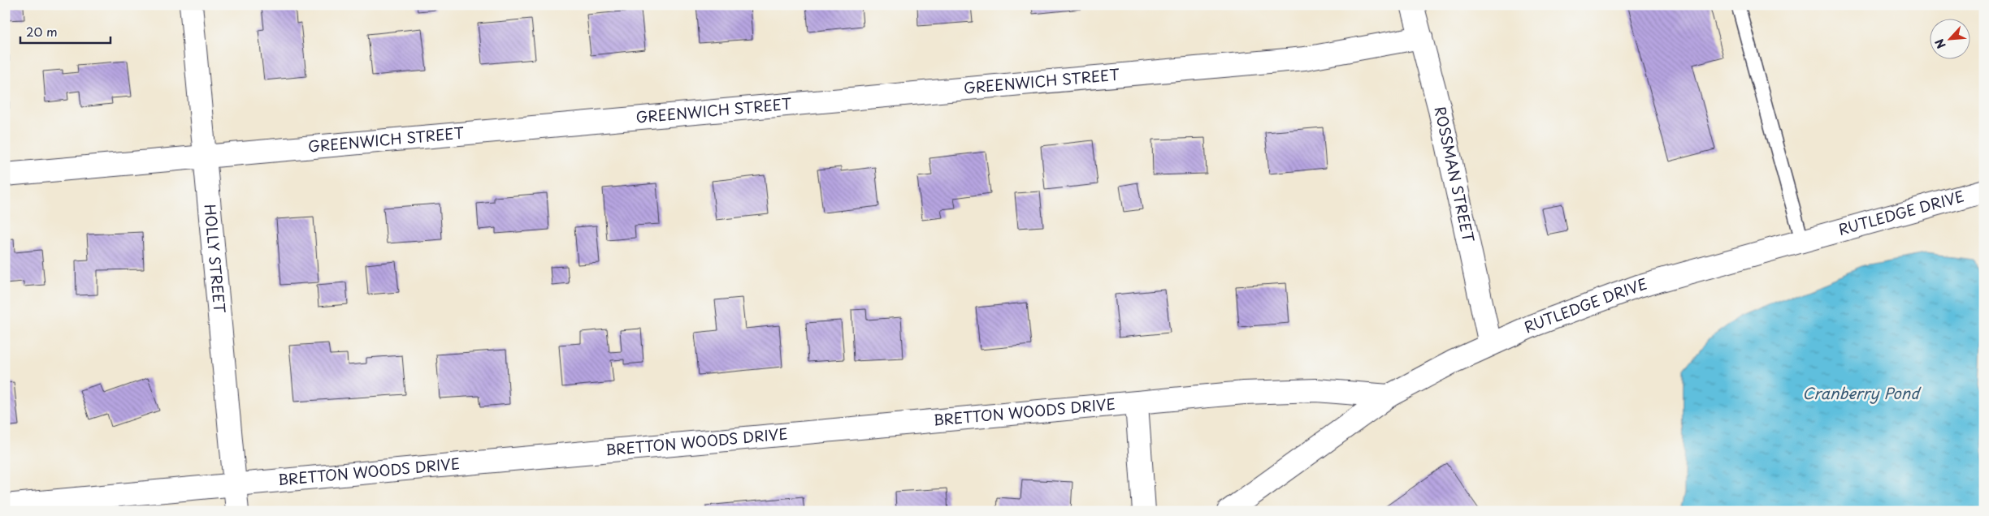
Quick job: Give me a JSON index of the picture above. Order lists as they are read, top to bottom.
{
  "streets": {
    "street": [
      "GREENWICH STREET",
      "ROSSMAN STREET",
      "RUTLEDGE DRIVE",
      "HOLLY STREET",
      "BRETTON WOODS DRIVE"
    ]
  },
  "crossings": [
    ["GREENWICH STREET", "ROSSMAN STREET"],
    ["GREENWICH STREET", "HOLLY STREET"],
    ["ROSSMAN STREET", "RUTLEDGE DRIVE"],
    ["RUTLEDGE DRIVE", "BRETTON WOODS DRIVE"],
    ["HOLLY STREET", "BRETTON WOODS DRIVE"]
  ],
  "water": ["Cranberry Pond"],
  "scale_bar": "20 m",
  "north": "bottom left"
}
